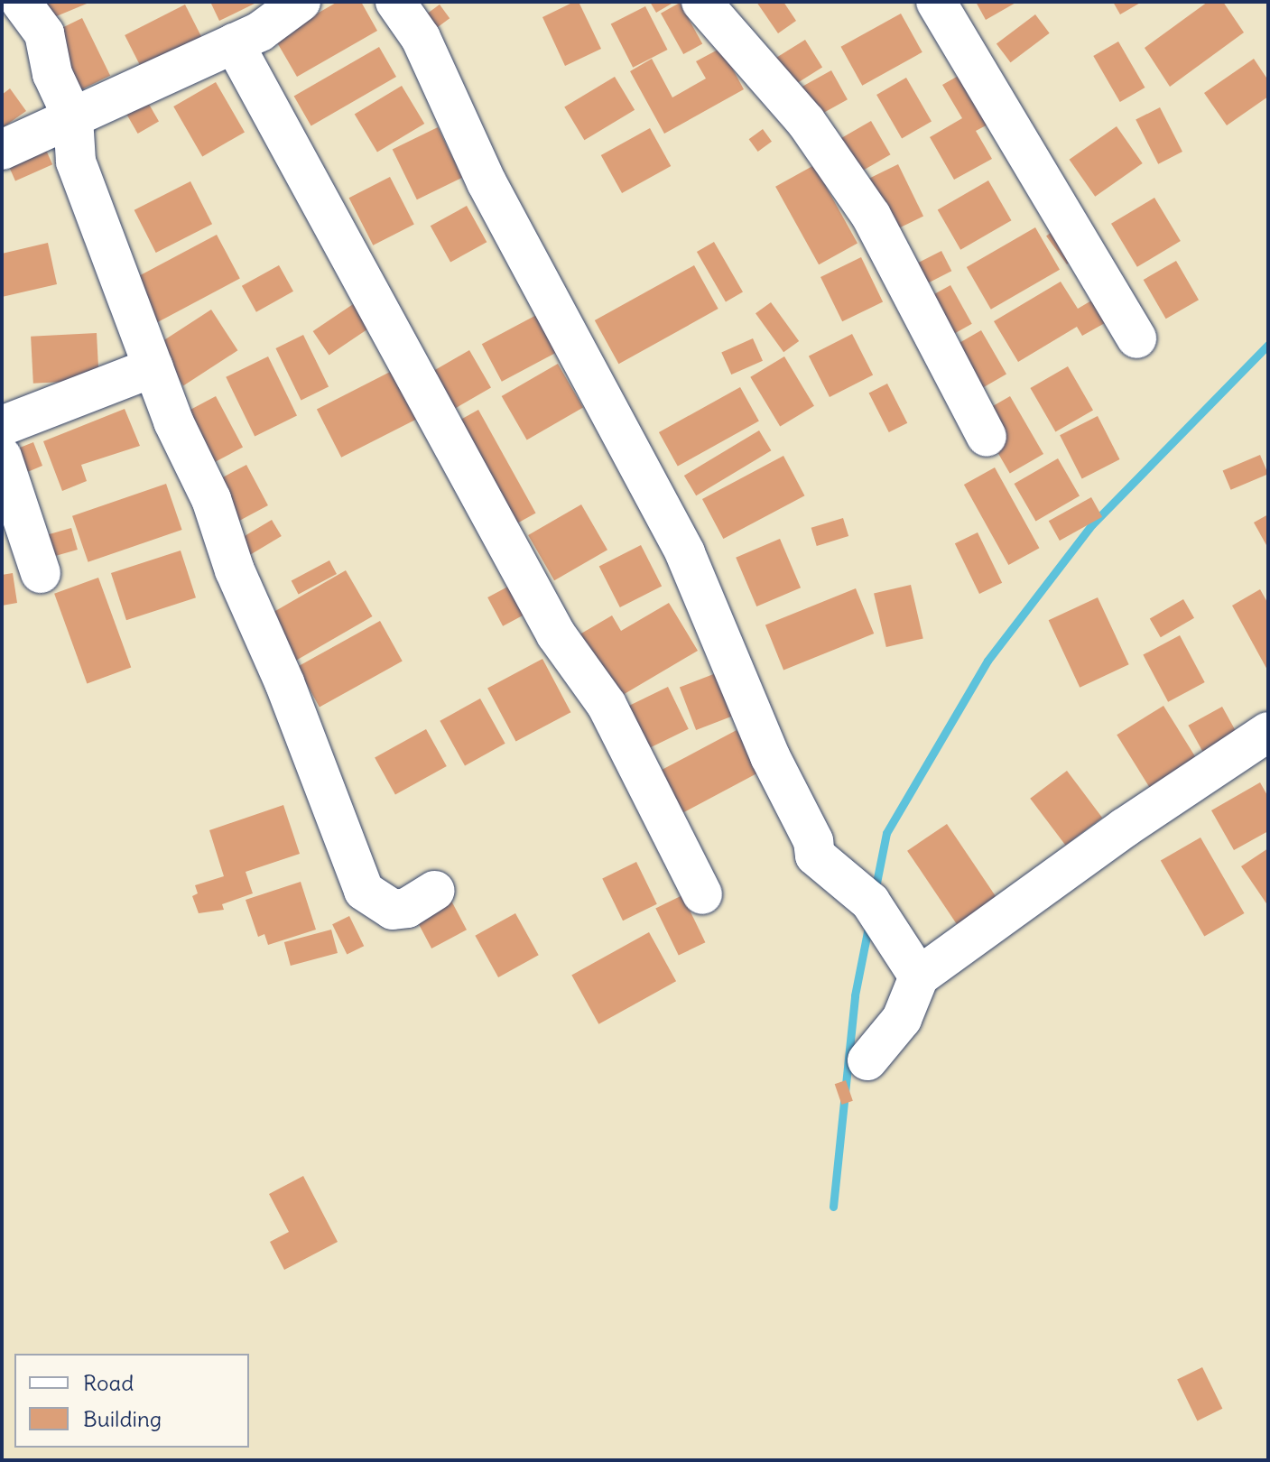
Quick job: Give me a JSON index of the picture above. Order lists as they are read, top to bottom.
{
  "legend": ["Road", "Building"]
}
